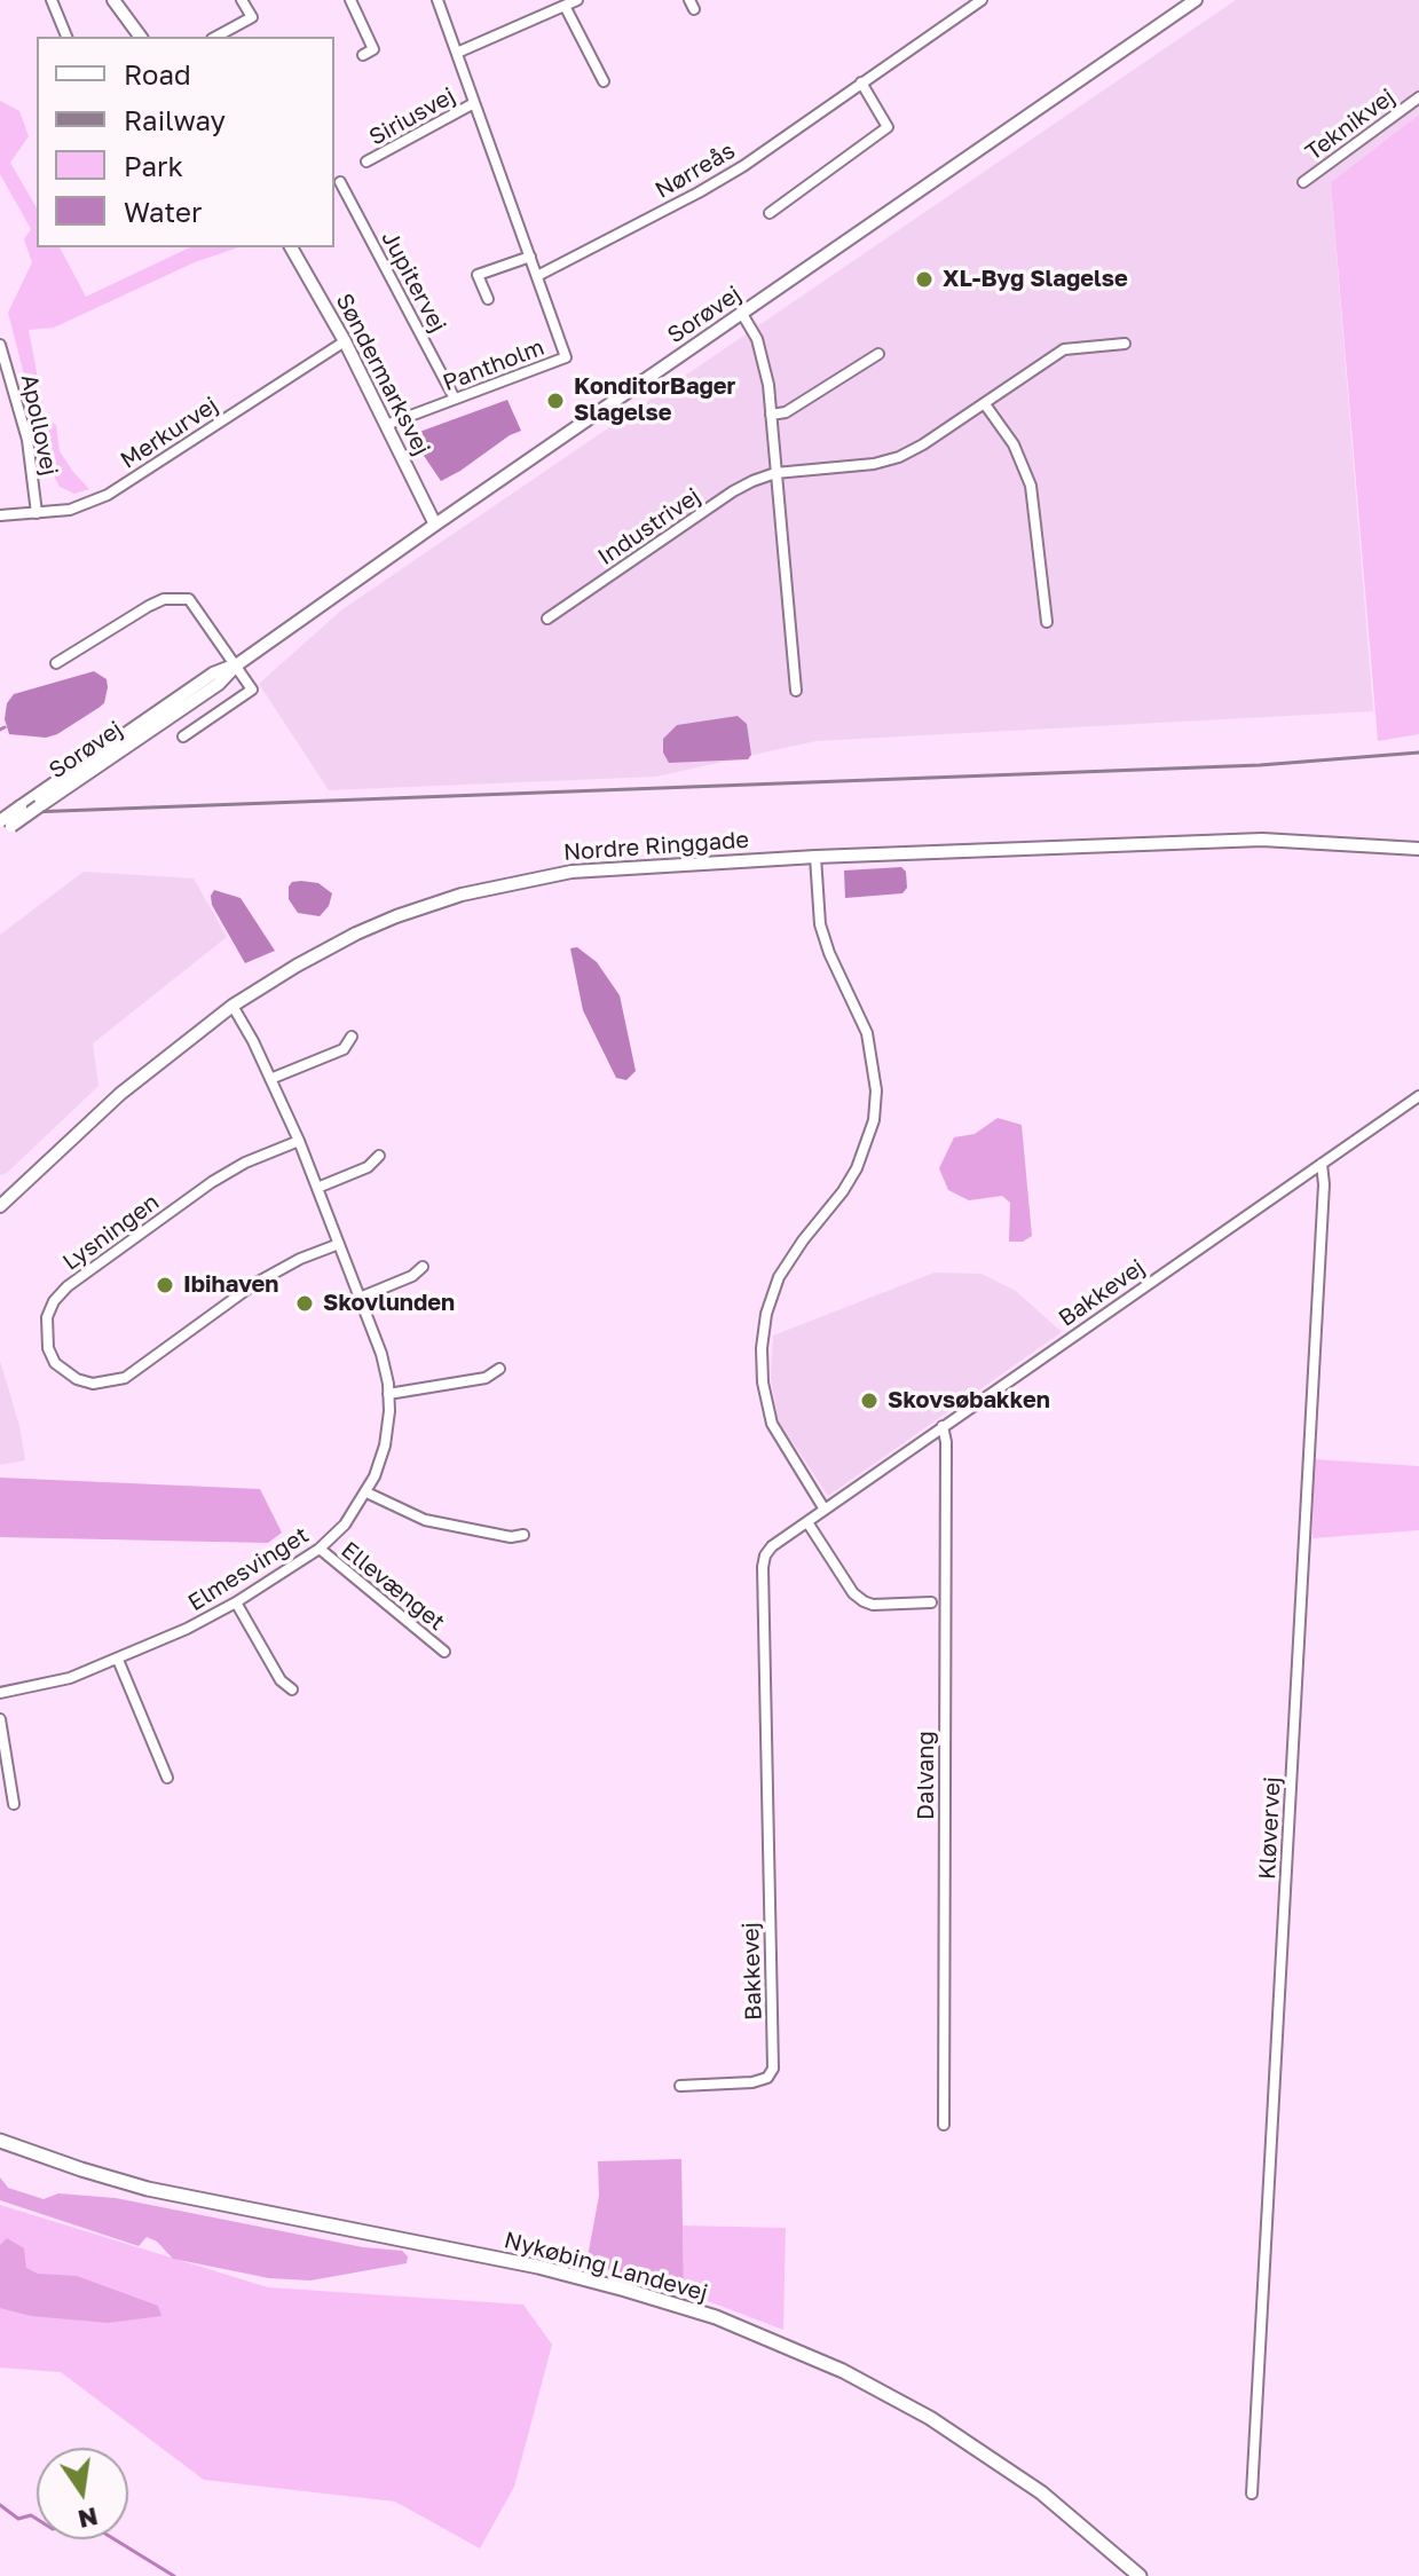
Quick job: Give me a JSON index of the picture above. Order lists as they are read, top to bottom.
{
  "streets": {
    "main road": ["Nykøbing Landevej"],
    "street": [
      "Siriusvej",
      "Teknikvej",
      "Nørreås",
      "Jupitervej",
      "Sorøvej",
      "Pantholm",
      "Søndermarksvej",
      "Apollovej",
      "Merkurvej",
      "Industrivej",
      "Nordre Ringgade",
      "Lysningen",
      "Bakkevej",
      "Elmesvinget",
      "Ellevænget",
      "Dalvang",
      "Kløvervej"
    ]
  },
  "crossings": [
    ["Siriusvej", "Pantholm"],
    ["Nørreås", "Pantholm"],
    ["Jupitervej", "Pantholm"],
    ["Sorøvej", "Søndermarksvej"],
    ["Pantholm", "Søndermarksvej"],
    ["Søndermarksvej", "Merkurvej"],
    ["Apollovej", "Merkurvej"],
    ["Nordre Ringgade", "Elmesvinget"],
    ["Lysningen", "Elmesvinget"],
    ["Bakkevej", "Dalvang"],
    ["Bakkevej", "Kløvervej"],
    ["Elmesvinget", "Ellevænget"]
  ],
  "places": [
    "XL-Byg Slagelse",
    "KonditorBager Slagelse",
    "Ibihaven",
    "Skovlunden",
    "Skovsøbakken"
  ],
  "legend": [
    "Road",
    "Railway",
    "Park",
    "Water"
  ],
  "north": "bottom"
}
